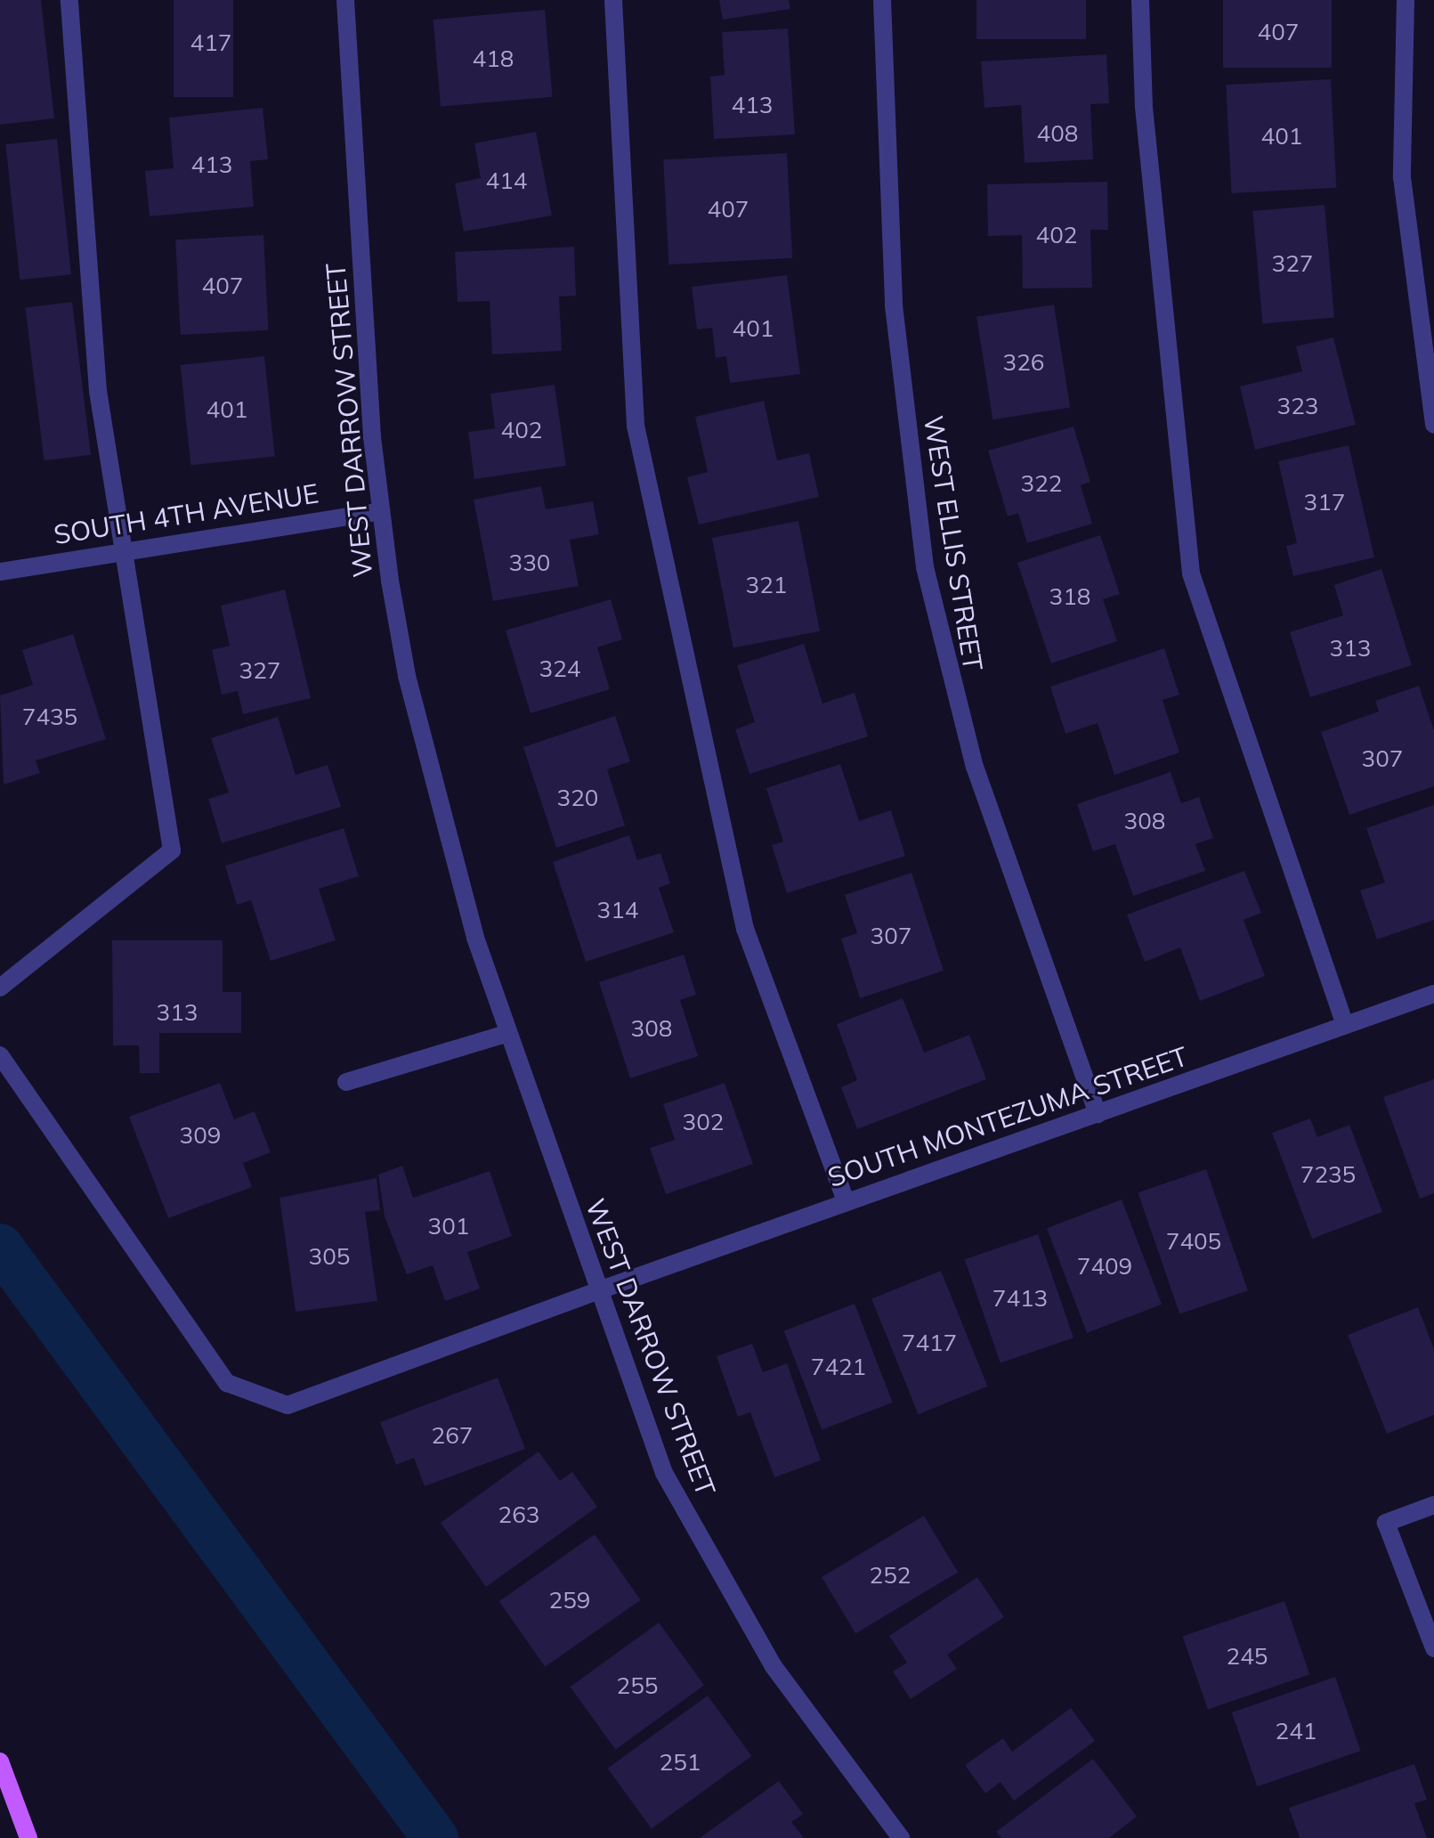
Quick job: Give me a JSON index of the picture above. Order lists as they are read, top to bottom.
{
  "streets": {
    "street": [
      "WEST DARROW STREET",
      "SOUTH 4TH AVENUE",
      "WEST ELLIS STREET",
      "SOUTH MONTEZUMA STREET"
    ]
  },
  "crossings": [
    ["WEST DARROW STREET", "SOUTH 4TH AVENUE"],
    ["WEST DARROW STREET", "SOUTH MONTEZUMA STREET"],
    ["WEST ELLIS STREET", "SOUTH MONTEZUMA STREET"]
  ],
  "house_numbers": [
    "407",
    "417",
    "418",
    "413",
    "408",
    "401",
    "413",
    "414",
    "407",
    "402",
    "327",
    "407",
    "401",
    "326",
    "323",
    "401",
    "402",
    "322",
    "317",
    "330",
    "321",
    "318",
    "313",
    "324",
    "327",
    "7435",
    "307",
    "320",
    "308",
    "314",
    "307",
    "313",
    "308",
    "302",
    "309",
    "7235",
    "301",
    "7405",
    "305",
    "7409",
    "7413",
    "7417",
    "7421",
    "267",
    "263",
    "252",
    "259",
    "245",
    "255",
    "241",
    "251"
  ]
}
